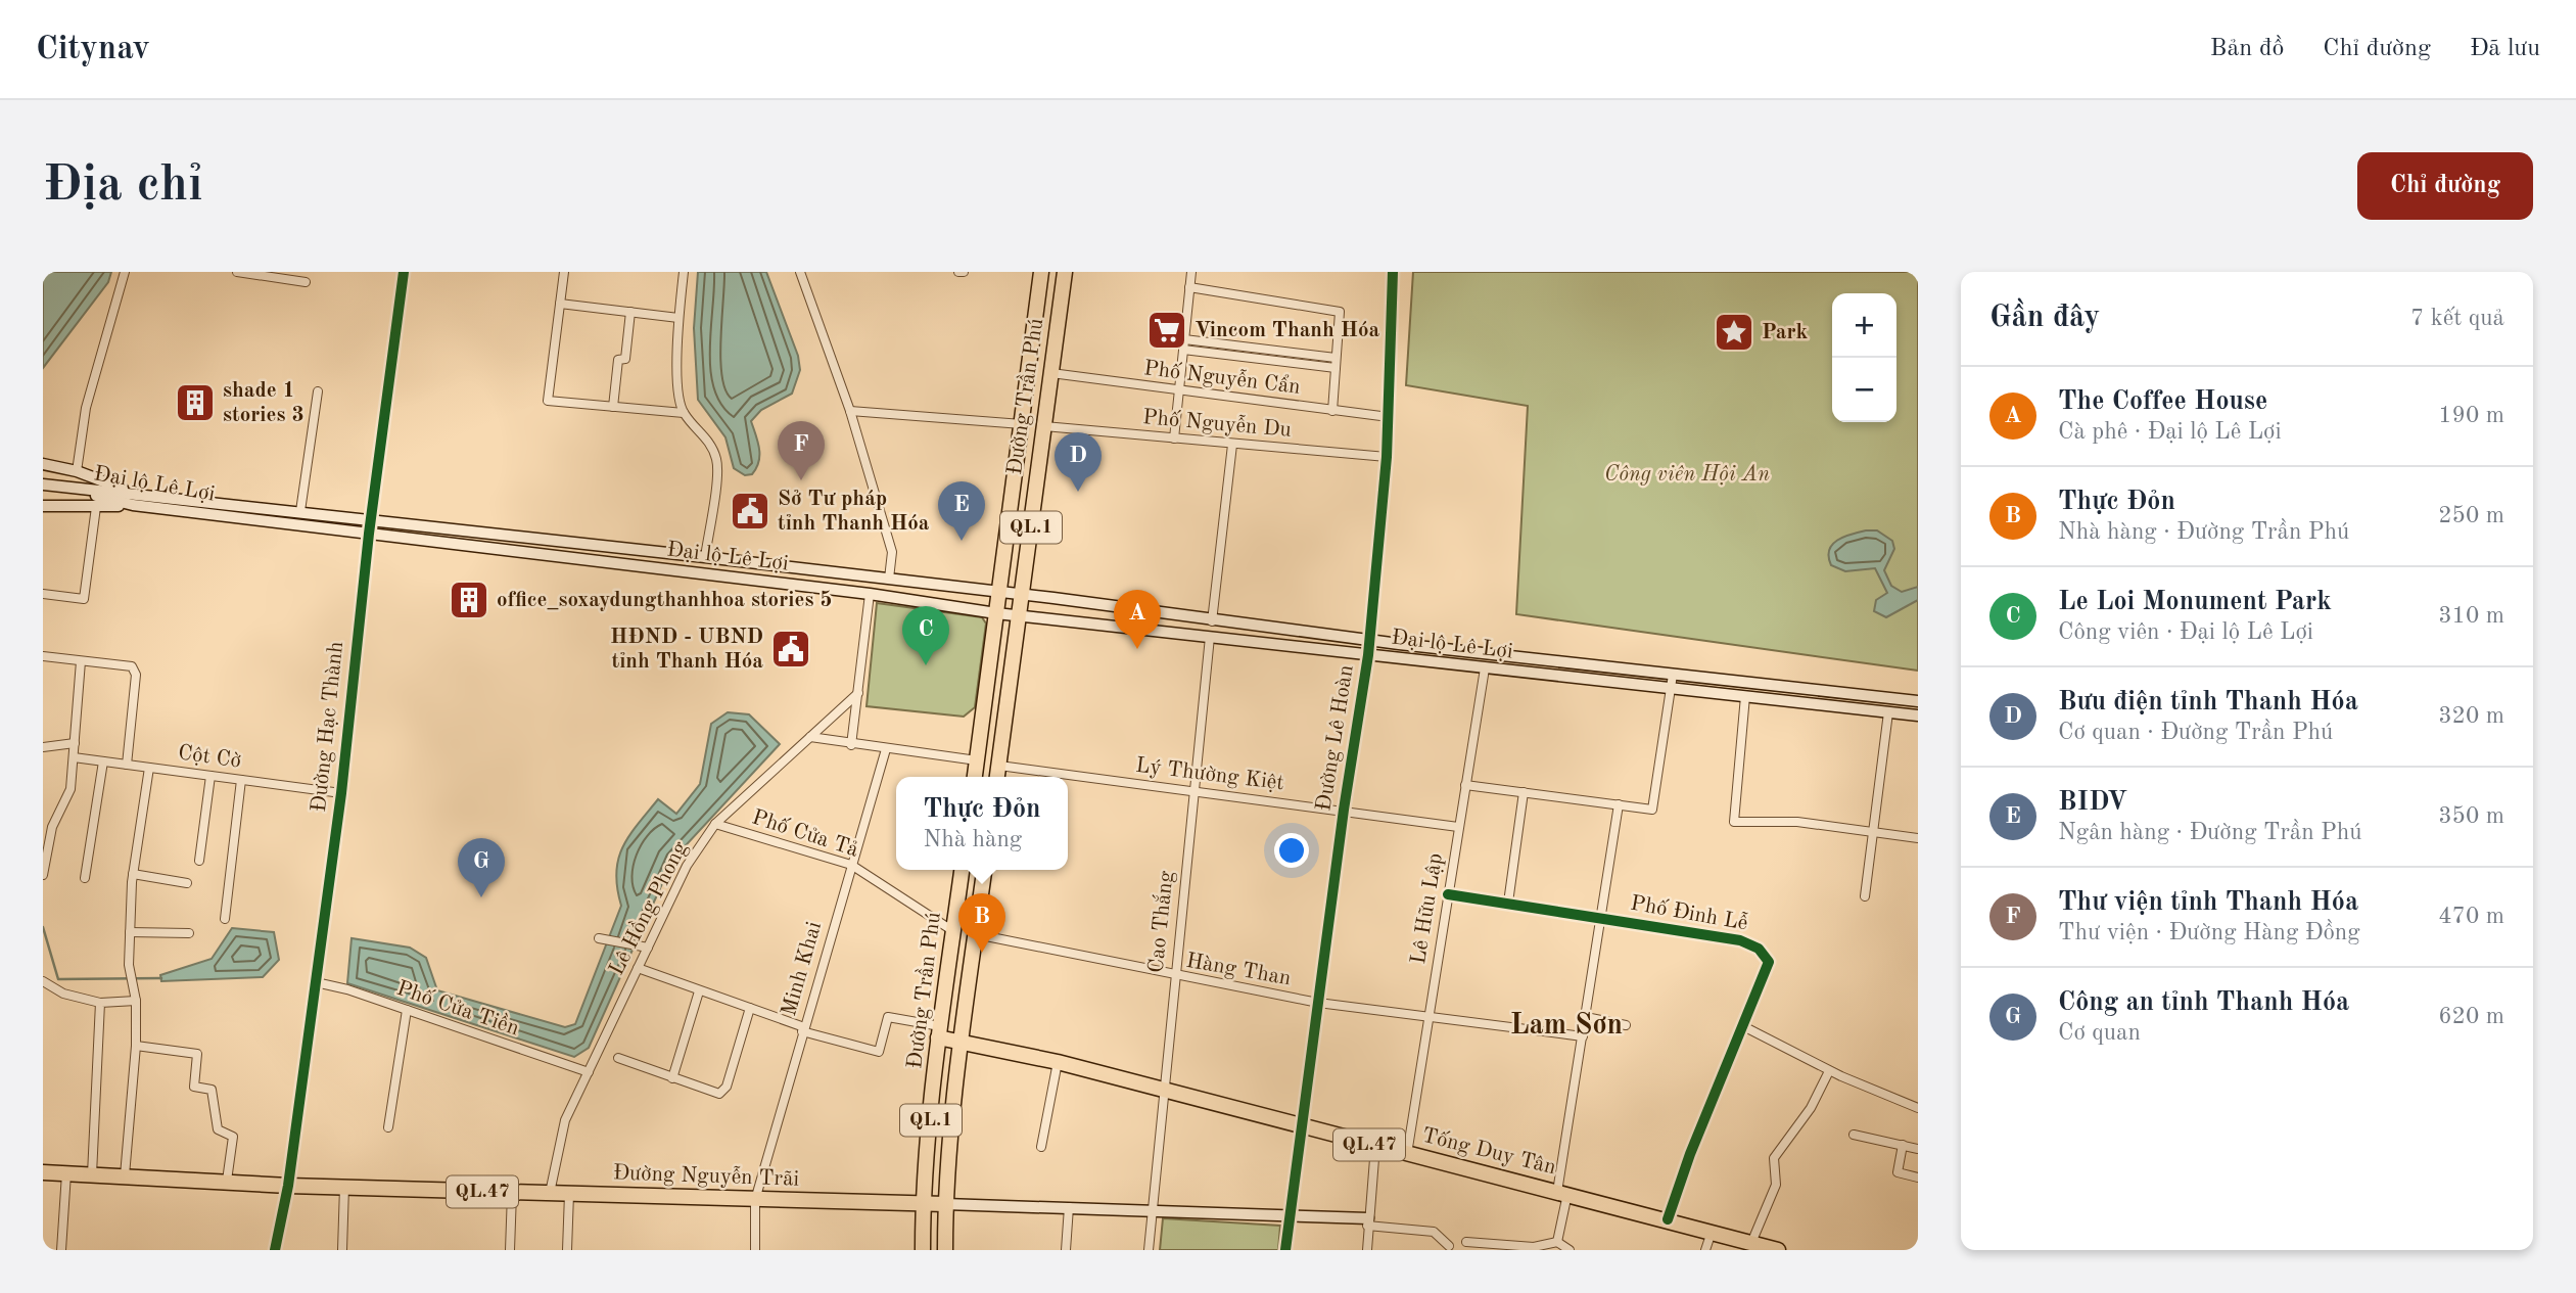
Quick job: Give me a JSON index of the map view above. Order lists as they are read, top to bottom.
{
  "streets": {
    "highway": [
      "Đường Trần Phú",
      "QL.1",
      "QL.47",
      "Tống Duy Tân",
      "Đường Nguyễn Trãi"
    ],
    "main road": ["Đại lộ Lê Lợi", "Đường Hạc Thành", "Đường Lê Hoàn"],
    "street": [
      "Phố Nguyễn Cẩn",
      "Phố Nguyễn Du",
      "Cột Cờ",
      "Lý Thường Kiệt",
      "Phố Cửa Tả",
      "Lê Hồng Phong",
      "Lê Hữu Lập",
      "Phố Đinh Lễ",
      "Cao Thắng",
      "Minh Khai",
      "Hàng Than",
      "Phố Cửa Tiền"
    ]
  },
  "crossings": [
    ["Phố Nguyễn Cẩn", "Đường Trần Phú"],
    ["Phố Nguyễn Cẩn", "Đường Lê Hoàn"],
    ["Đường Trần Phú", "Phố Nguyễn Du"],
    ["Đường Trần Phú", "Đại lộ Lê Lợi"],
    ["Đường Trần Phú", "Lý Thường Kiệt"],
    ["Đường Trần Phú", "Phố Cửa Tả"],
    ["Đường Trần Phú", "Hàng Than"],
    ["Đường Trần Phú", "Tống Duy Tân"],
    ["Đường Trần Phú", "Đường Nguyễn Trãi"],
    ["Phố Nguyễn Du", "Đường Lê Hoàn"],
    ["Đại lộ Lê Lợi", "Đường Hạc Thành"],
    ["Đại lộ Lê Lợi", "Đường Lê Hoàn"],
    ["Đại lộ Lê Lợi", "Lê Hữu Lập"],
    ["Đại lộ Lê Lợi", "Cao Thắng"],
    ["Đường Hạc Thành", "Cột Cờ"],
    ["Đường Hạc Thành", "Phố Cửa Tiền"],
    ["Đường Hạc Thành", "Đường Nguyễn Trãi"],
    ["Đường Lê Hoàn", "Lý Thường Kiệt"],
    ["Đường Lê Hoàn", "Hàng Than"],
    ["Đường Lê Hoàn", "Tống Duy Tân"],
    ["Đường Lê Hoàn", "Đường Nguyễn Trãi"],
    ["Lý Thường Kiệt", "Lê Hữu Lập"],
    ["Lý Thường Kiệt", "Cao Thắng"],
    ["Phố Cửa Tả", "Lê Hồng Phong"],
    ["Phố Cửa Tả", "Minh Khai"],
    ["Lê Hồng Phong", "Phố Cửa Tiền"],
    ["Lê Hồng Phong", "Đường Nguyễn Trãi"],
    ["Lê Hữu Lập", "Phố Đinh Lễ"],
    ["Lê Hữu Lập", "Hàng Than"],
    ["Lê Hữu Lập", "Tống Duy Tân"],
    ["Phố Đinh Lễ", "Tống Duy Tân"],
    ["Cao Thắng", "Hàng Than"],
    ["Cao Thắng", "Tống Duy Tân"],
    ["Cao Thắng", "Đường Nguyễn Trãi"],
    ["Minh Khai", "Đường Nguyễn Trãi"]
  ],
  "districts": ["Lam Sơn"],
  "parks": ["Công viên Hội An"],
  "places": {
    "supermarket": ["Vincom Thanh Hóa"],
    "place": ["Park"],
    "building": ["shade 1 stories 3", "office_soxaydungthanhhoa stories 5"],
    "public building": ["Sở Tư pháp tỉnh Thanh Hóa", "HĐND - UBND tỉnh Thanh Hóa"]
  },
  "page": {
    "header": "Citynav",
    "nav": ["Bản đồ", "Chỉ đường", "Đã lưu"],
    "buttons": "Chỉ đường",
    "title": "Địa chỉ",
    "heading": ["Gần đây", "7 kết quả"],
    "map_buttons": ["+", "−"],
    "list": [
      {
        "mark": "A",
        "name": "The Coffee House",
        "note": "Cà phê · Đại lộ Lê Lợi",
        "value": "190 m"
      },
      {
        "mark": "B",
        "name": "Thực Đỏn",
        "note": "Nhà hàng · Đường Trần Phú",
        "value": "250 m"
      },
      {
        "mark": "C",
        "name": "Le Loi Monument Park",
        "note": "Công viên · Đại lộ Lê Lợi",
        "value": "310 m"
      },
      {
        "mark": "D",
        "name": "Bưu điện tỉnh Thanh Hóa",
        "note": "Cơ quan · Đường Trần Phú",
        "value": "320 m"
      },
      {
        "mark": "E",
        "name": "BIDV",
        "note": "Ngân hàng · Đường Trần Phú",
        "value": "350 m"
      },
      {
        "mark": "F",
        "name": "Thư viện tỉnh Thanh Hóa",
        "note": "Thư viện · Đường Hàng Đồng",
        "value": "470 m"
      },
      {
        "mark": "G",
        "name": "Công an tỉnh Thanh Hóa",
        "note": "Cơ quan",
        "value": "620 m"
      }
    ],
    "pins": [
      "F",
      "D",
      "E",
      "A",
      "C",
      "G",
      "B"
    ],
    "popup": ["Thực Đỏn", "Nhà hàng"]
  }
}
